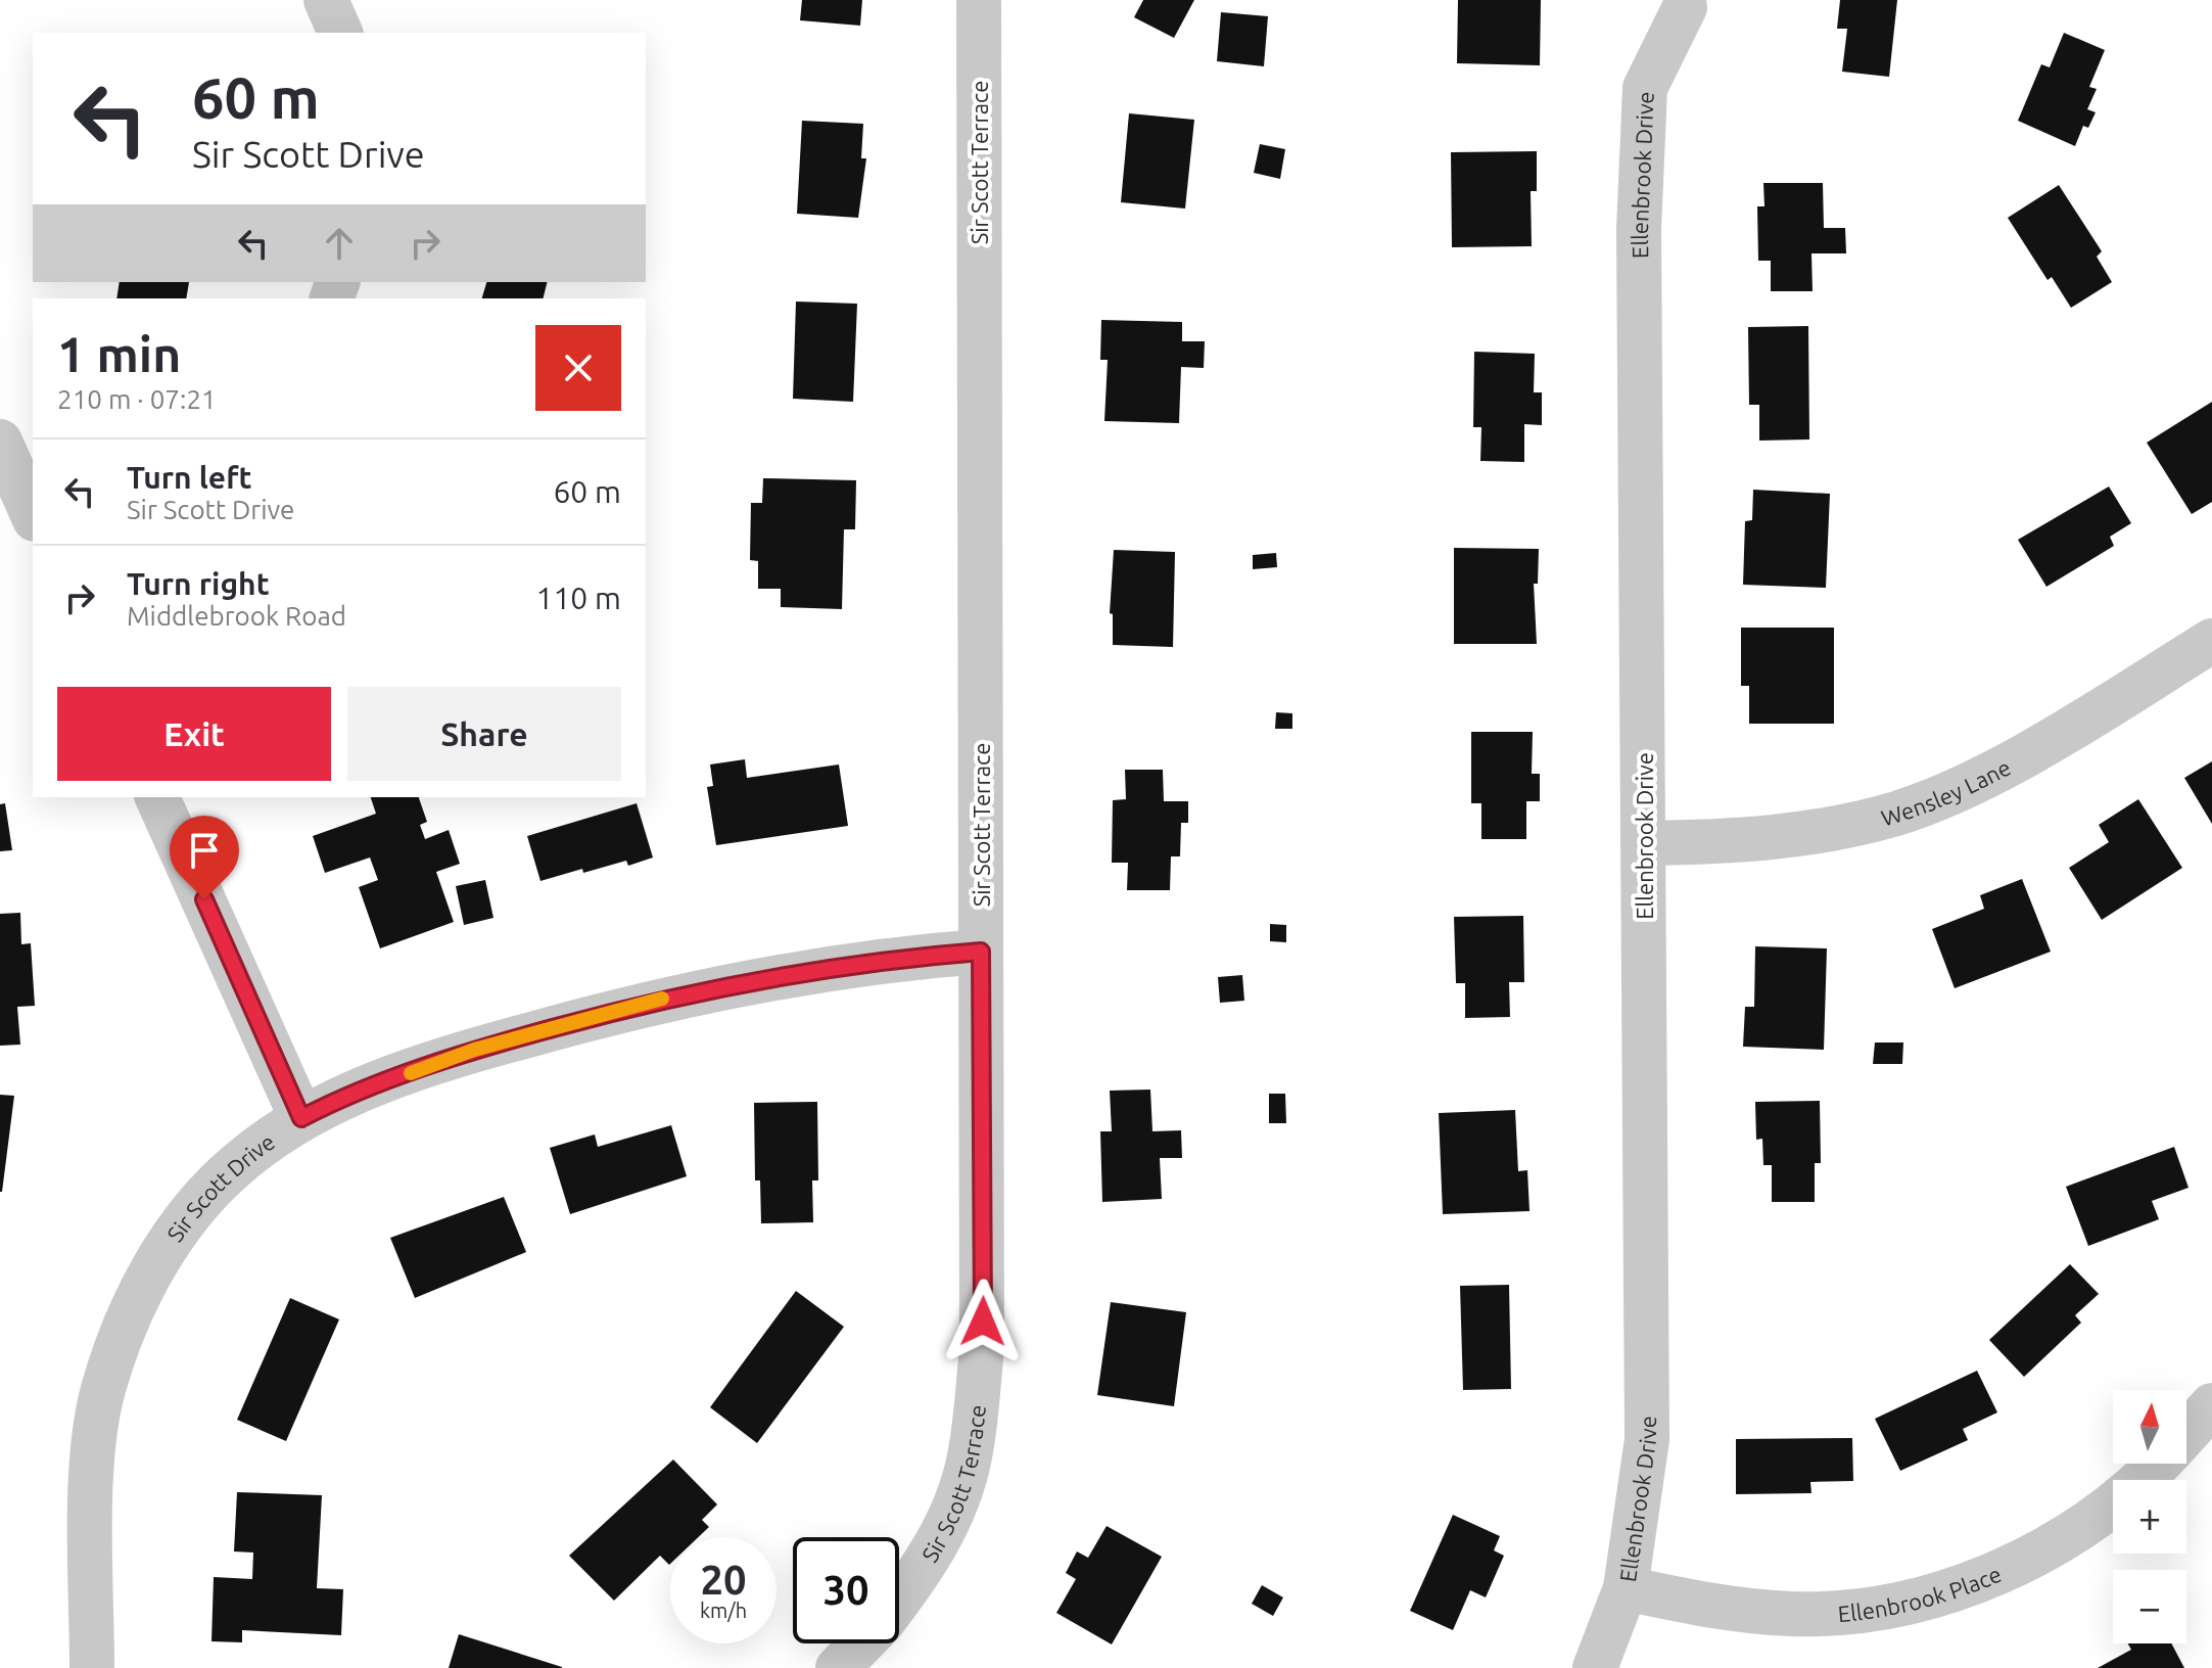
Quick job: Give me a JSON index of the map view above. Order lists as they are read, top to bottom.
{
  "streets": {
    "street": [
      "Sir Scott Terrace",
      "Ellenbrook Drive",
      "Wensley Lane",
      "Sir Scott Drive",
      "Ellenbrook Place"
    ]
  },
  "crossings": [
    ["Sir Scott Terrace", "Sir Scott Drive"],
    ["Ellenbrook Drive", "Wensley Lane"],
    ["Ellenbrook Drive", "Ellenbrook Place"]
  ],
  "north": "top",
  "page": {
    "turn": ["60 m", "Sir Scott Drive"],
    "heading": ["1 min", "210 m · 07:21"],
    "list": [
      {
        "name": "Turn left",
        "note": "Sir Scott Drive",
        "value": "60 m"
      },
      {
        "name": "Turn right",
        "note": "Middlebrook Road",
        "value": "110 m"
      }
    ],
    "buttons": ["Exit", "Share"],
    "map_buttons": ["+", "−"],
    "speed": "20 km/h",
    "limit": "30"
  }
}
